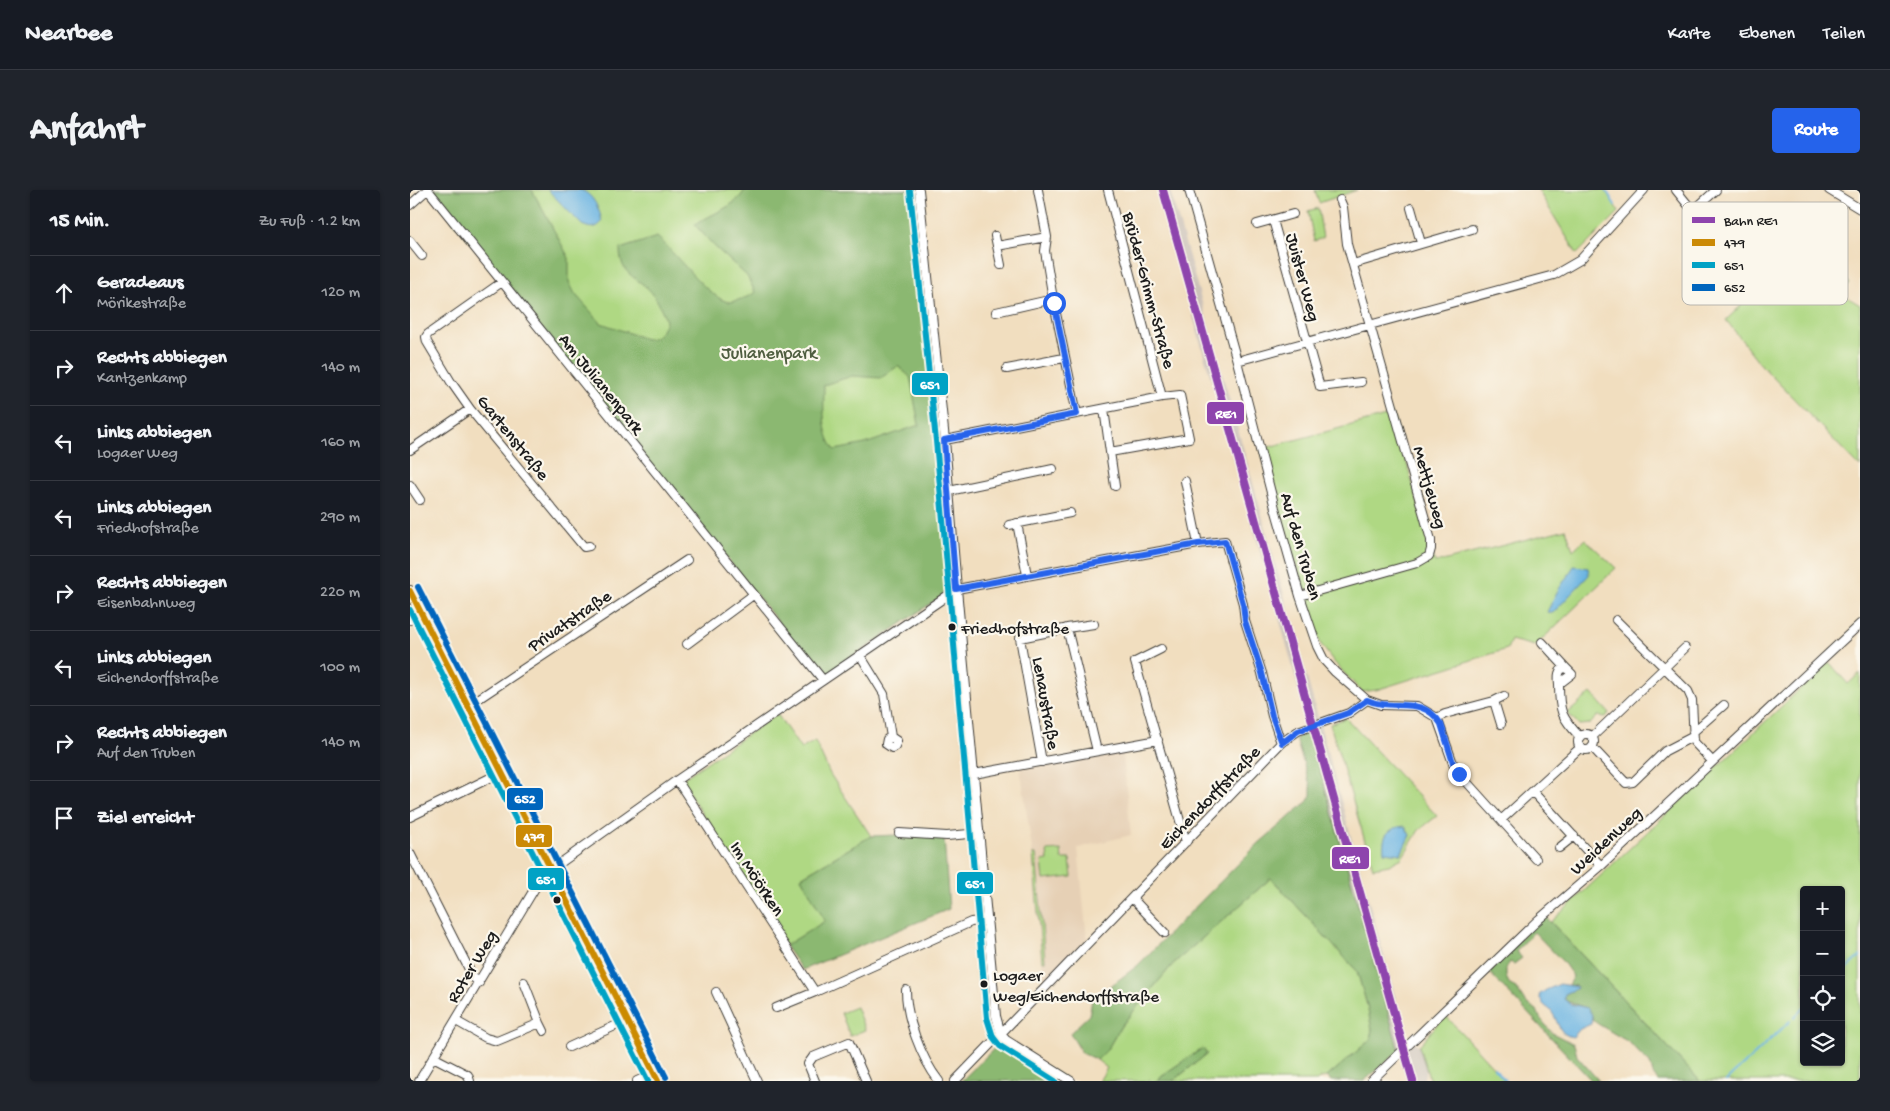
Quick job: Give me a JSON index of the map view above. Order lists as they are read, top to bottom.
{
  "streets": {
    "street": [
      "Juister Weg",
      "Brüder-Grimm-Straße",
      "Am Julianenpark",
      "Gartenstraße",
      "Mettjeweg",
      "Auf den Truben",
      "Privatstraße",
      "Lenaustraße",
      "Eichendorffstraße",
      "Weidenweg",
      "Im Möörken",
      "Roter Weg"
    ]
  },
  "crossings": [
    ["Am Julianenpark", "Gartenstraße"],
    ["Mettjeweg", "Auf den Truben"],
    ["Auf den Truben", "Eichendorffstraße"]
  ],
  "parks": ["Julianenpark"],
  "places": ["Friedhofstraße", "Logaer Weg/Eichendorffstraße"],
  "lines": [
    "rail line RE1",
    "transit line 651",
    "transit line 652",
    "transit line 479"
  ],
  "legend": [
    "Bahn RE1",
    "479",
    "651",
    "652"
  ],
  "page": {
    "header": "Nearbee",
    "nav": ["Karte", "Ebenen", "Teilen"],
    "buttons": "Route",
    "title": "Anfahrt",
    "heading": ["15 Min.", "Zu Fuß · 1.2 km"],
    "list": [
      ["Geradeaus", "Mörikestraße", "120 m"],
      ["Rechts abbiegen", "Kantzenkamp", "140 m"],
      ["Links abbiegen", "Logaer Weg", "160 m"],
      ["Links abbiegen", "Friedhofstraße", "290 m"],
      ["Rechts abbiegen", "Eisenbahnweg", "220 m"],
      ["Links abbiegen", "Eichendorffstraße", "100 m"],
      ["Rechts abbiegen", "Auf den Truben", "140 m"],
      "Ziel erreicht"
    ],
    "map_buttons": ["+", "−"]
  }
}
